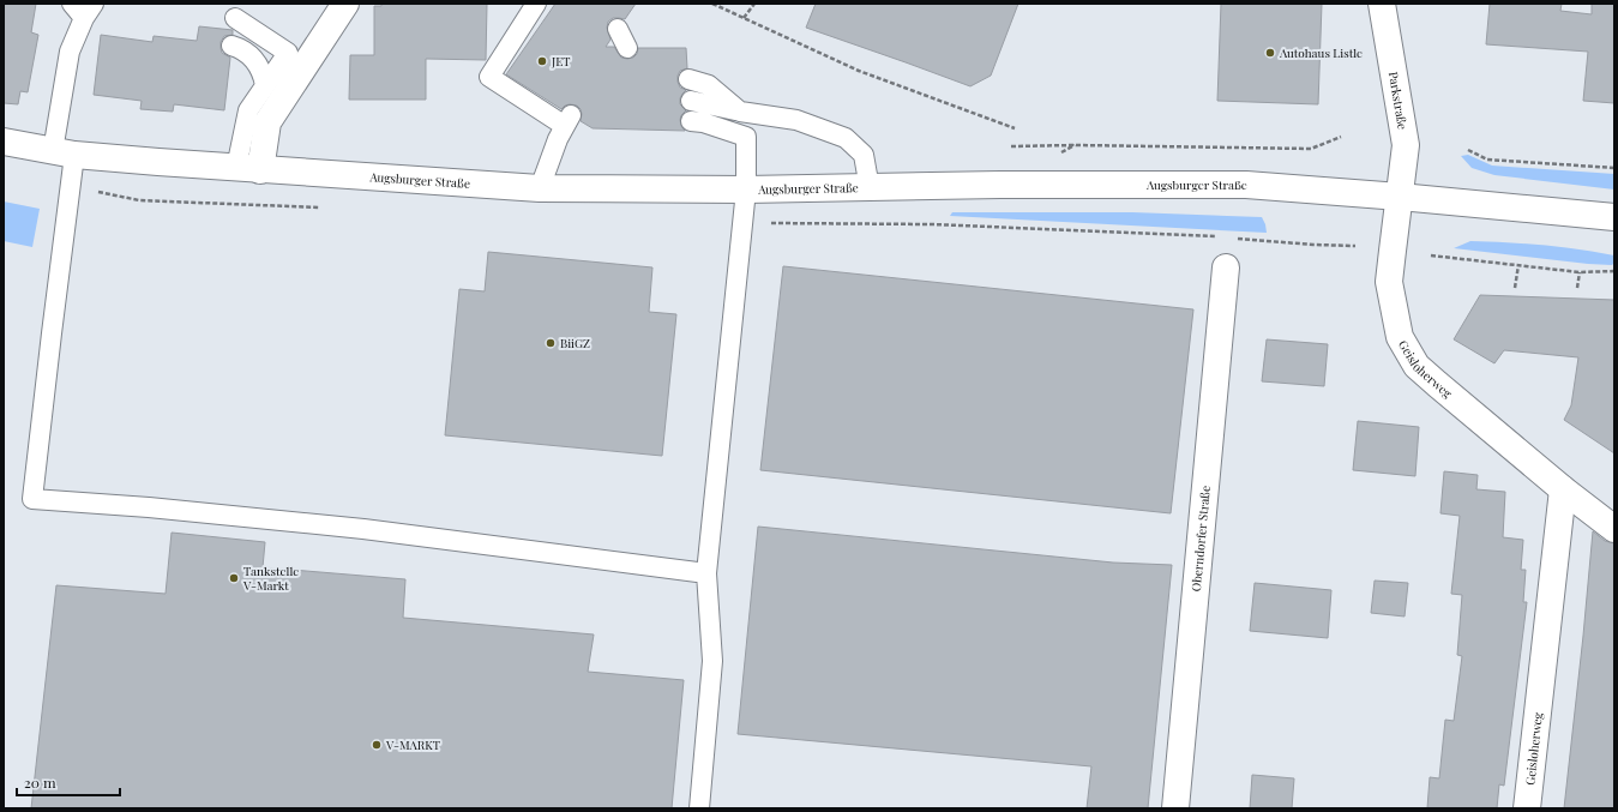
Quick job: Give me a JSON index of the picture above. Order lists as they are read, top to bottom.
{
  "streets": {
    "street": [
      "Parkstraße",
      "Augsburger Straße",
      "Geisloherweg",
      "Oberndorfer Straße"
    ]
  },
  "crossings": [
    ["Parkstraße", "Augsburger Straße"],
    ["Parkstraße", "Geisloherweg"],
    ["Augsburger Straße", "Geisloherweg"]
  ],
  "places": [
    "Autohaus Listle",
    "JET",
    "BiiGZ",
    "Tankstelle V-Markt",
    "V-MARKT"
  ],
  "scale_bar": "20 m"
}
